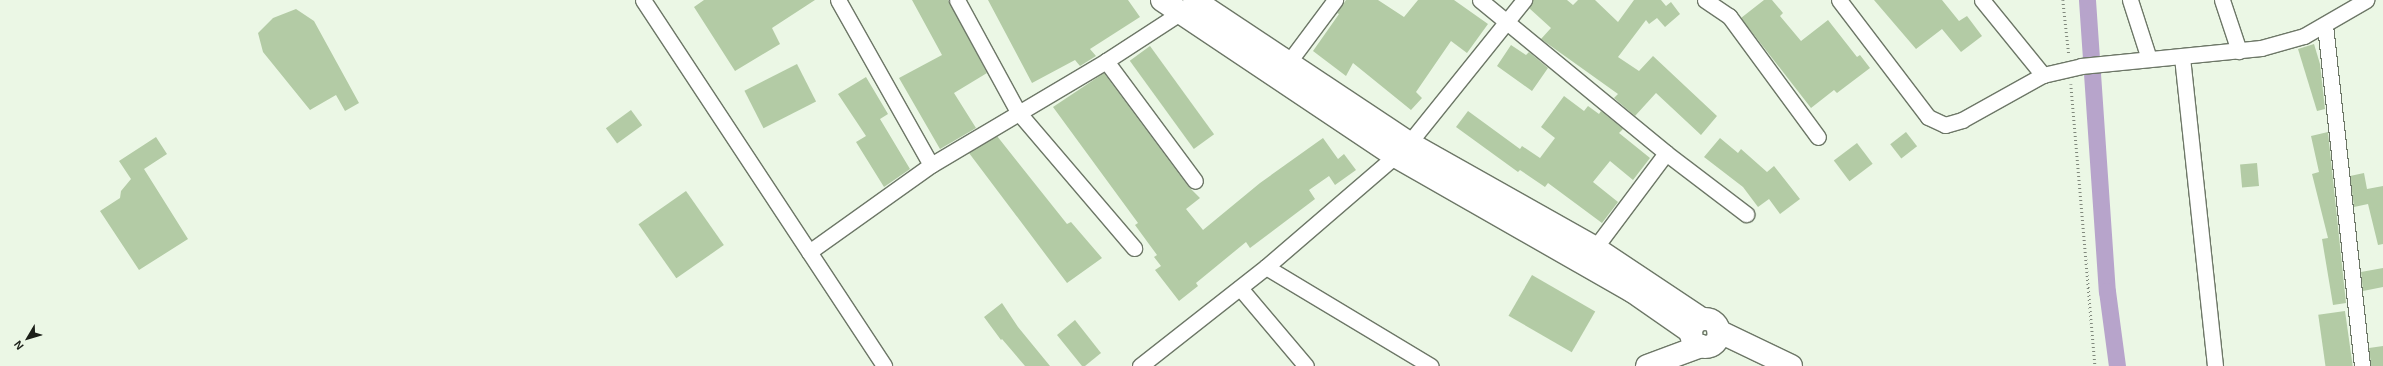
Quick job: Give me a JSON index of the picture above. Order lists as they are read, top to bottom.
{
  "north": "bottom left"
}
